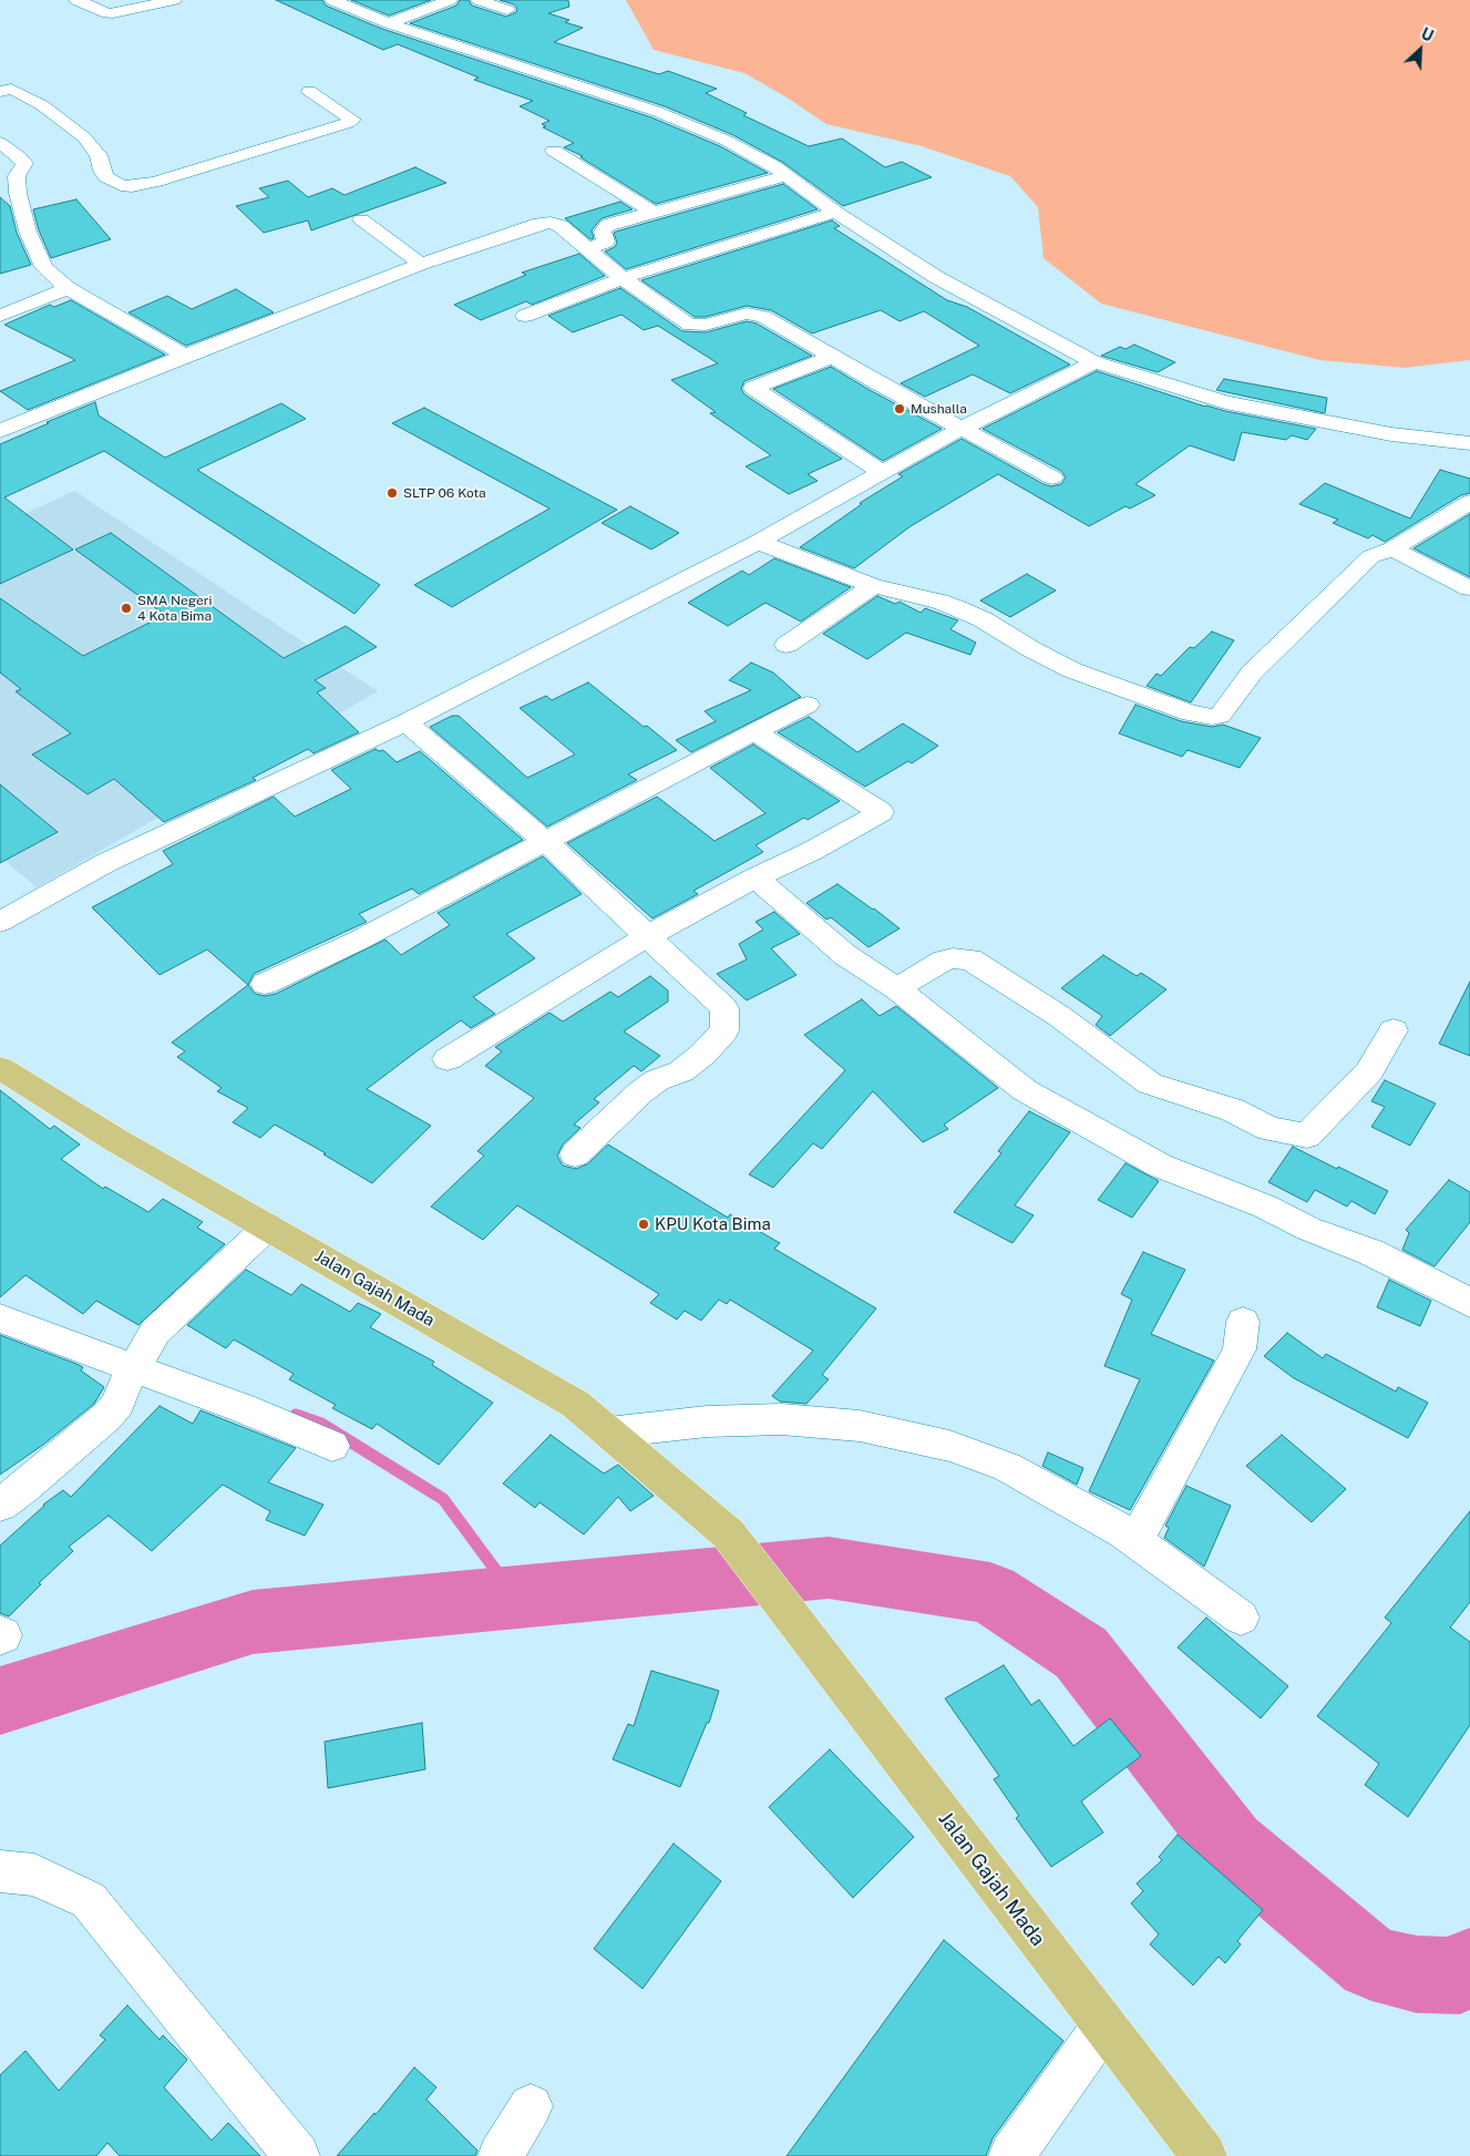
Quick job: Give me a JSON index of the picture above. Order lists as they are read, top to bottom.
{
  "streets": {
    "main road": ["Jalan Gajah Mada"]
  },
  "places": [
    "Mushalla",
    "SLTP 06 Kota",
    "SMA Negeri 4 Kota Bima",
    "KPU Kota Bima"
  ],
  "north": "top right"
}
